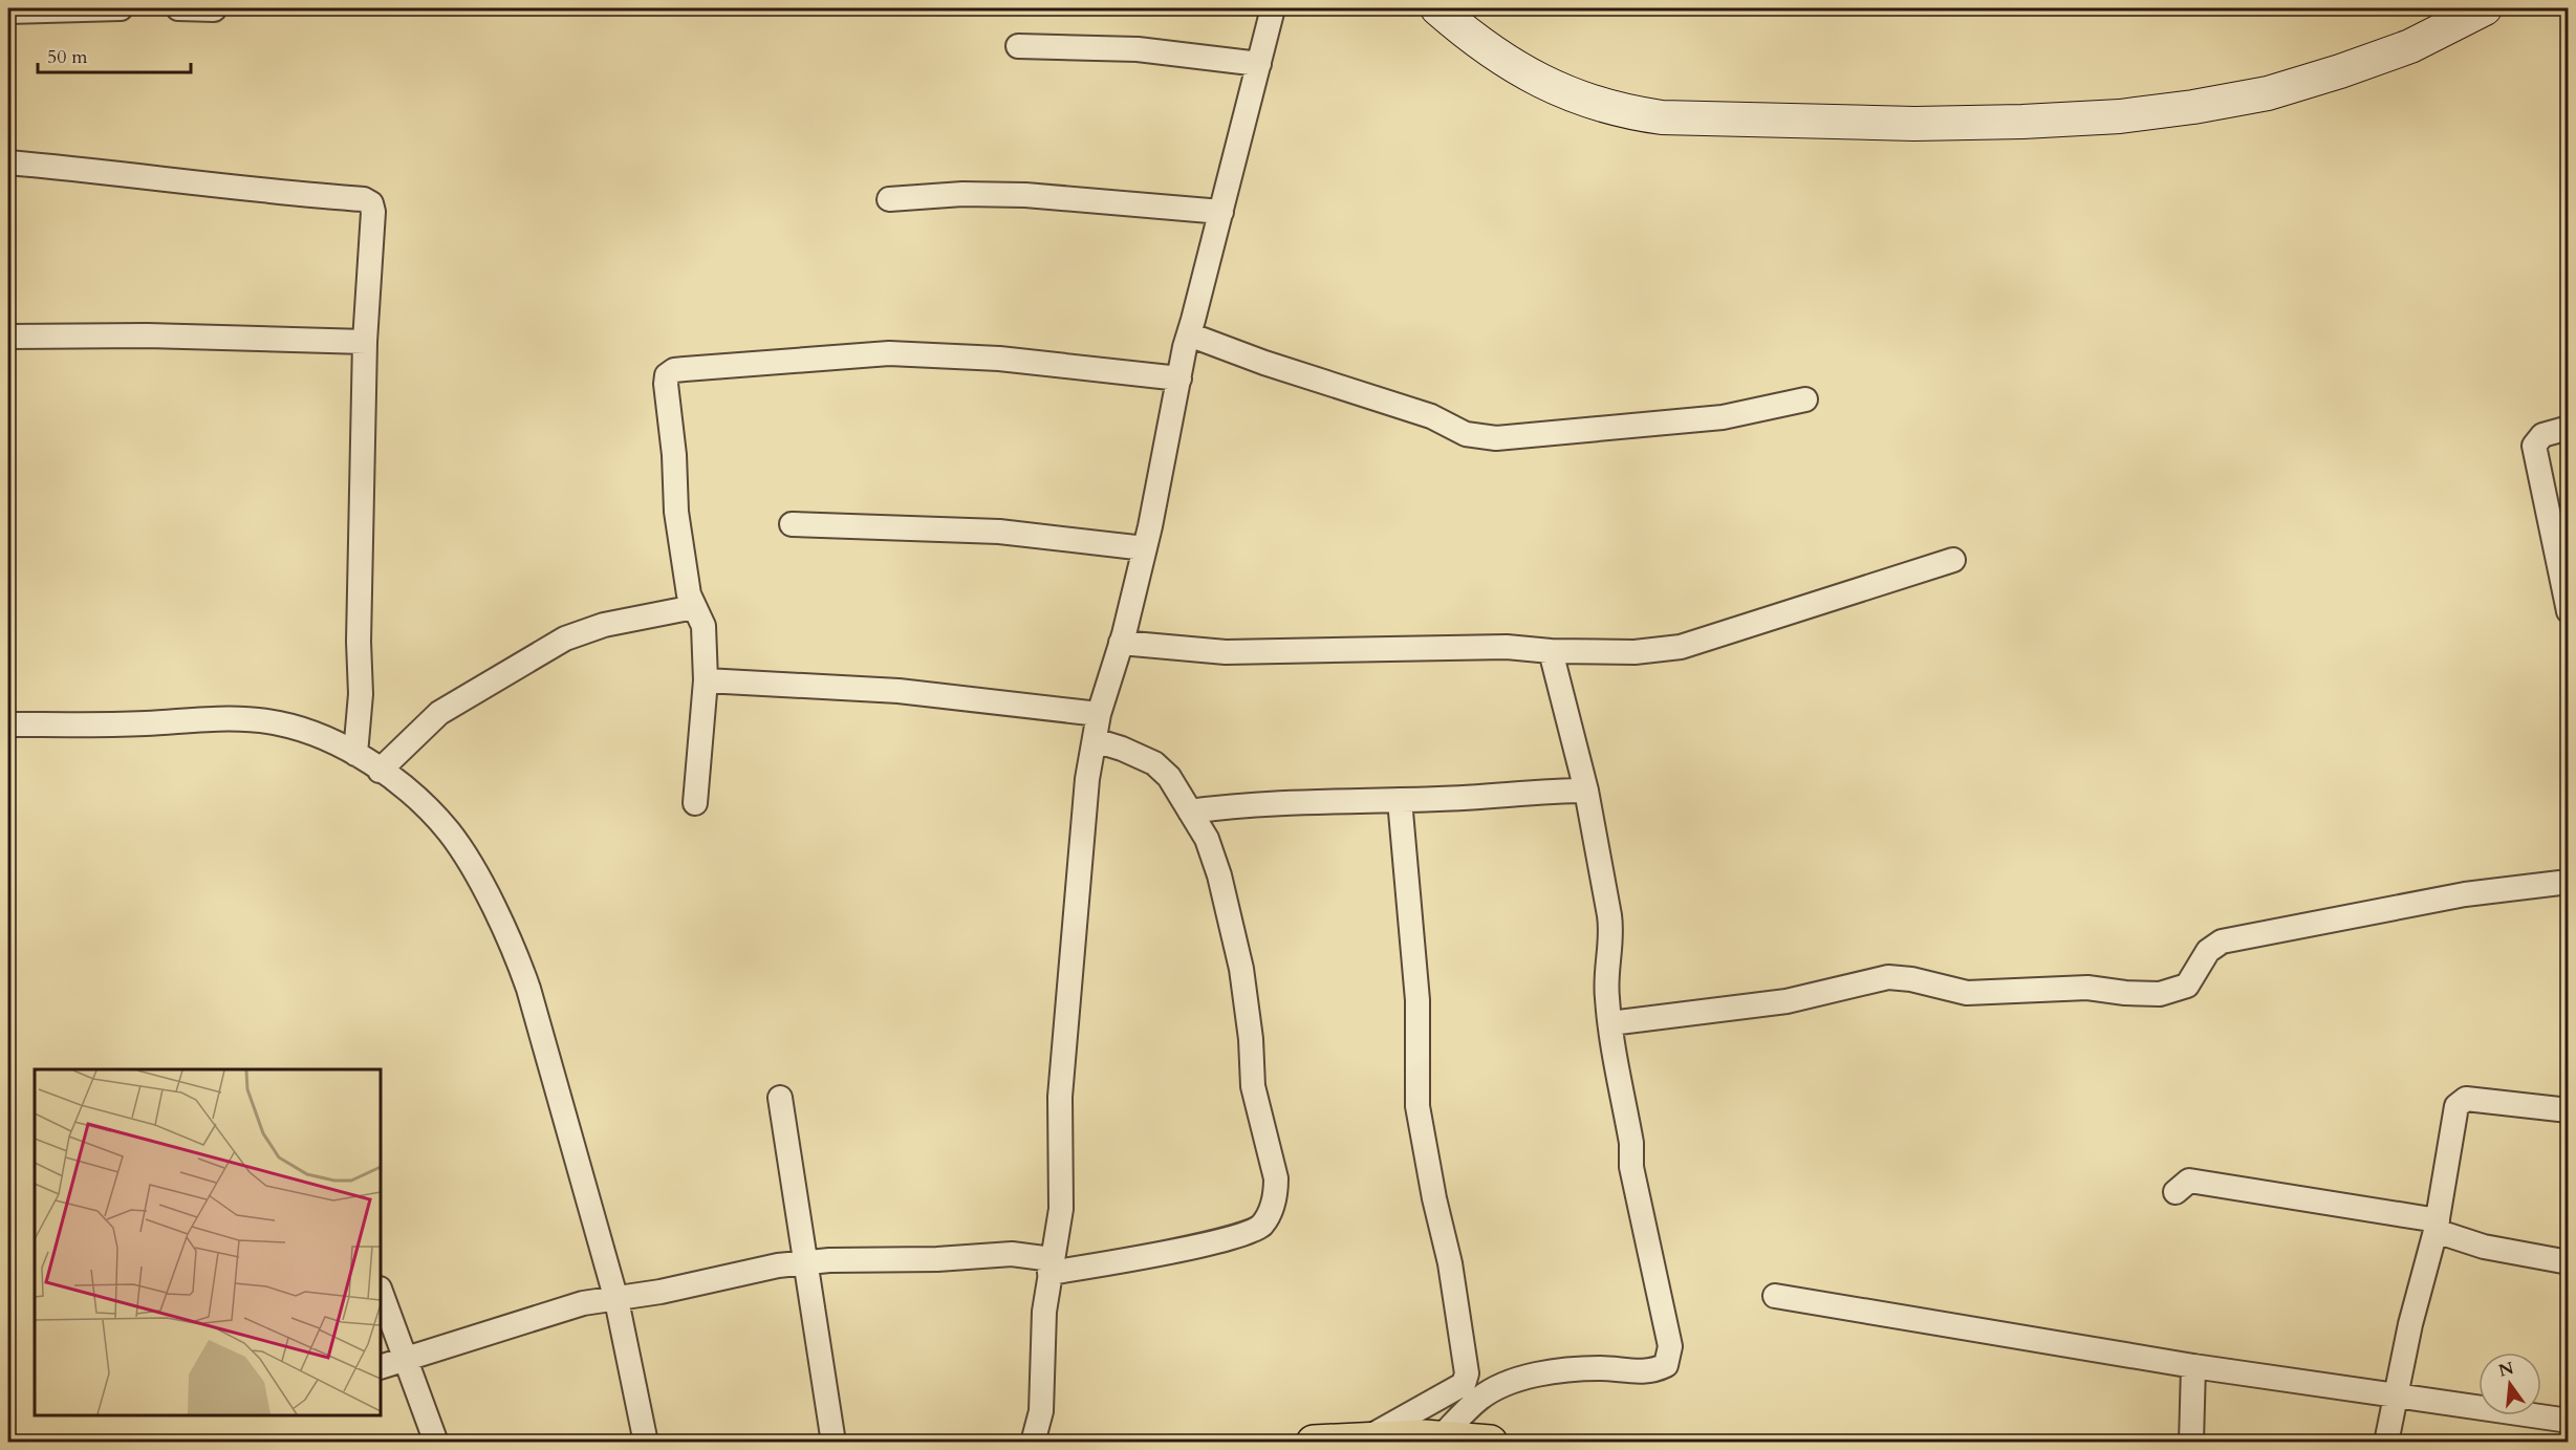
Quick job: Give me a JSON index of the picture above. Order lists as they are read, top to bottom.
{
  "scale_bar": "50 m",
  "north": "top"
}
